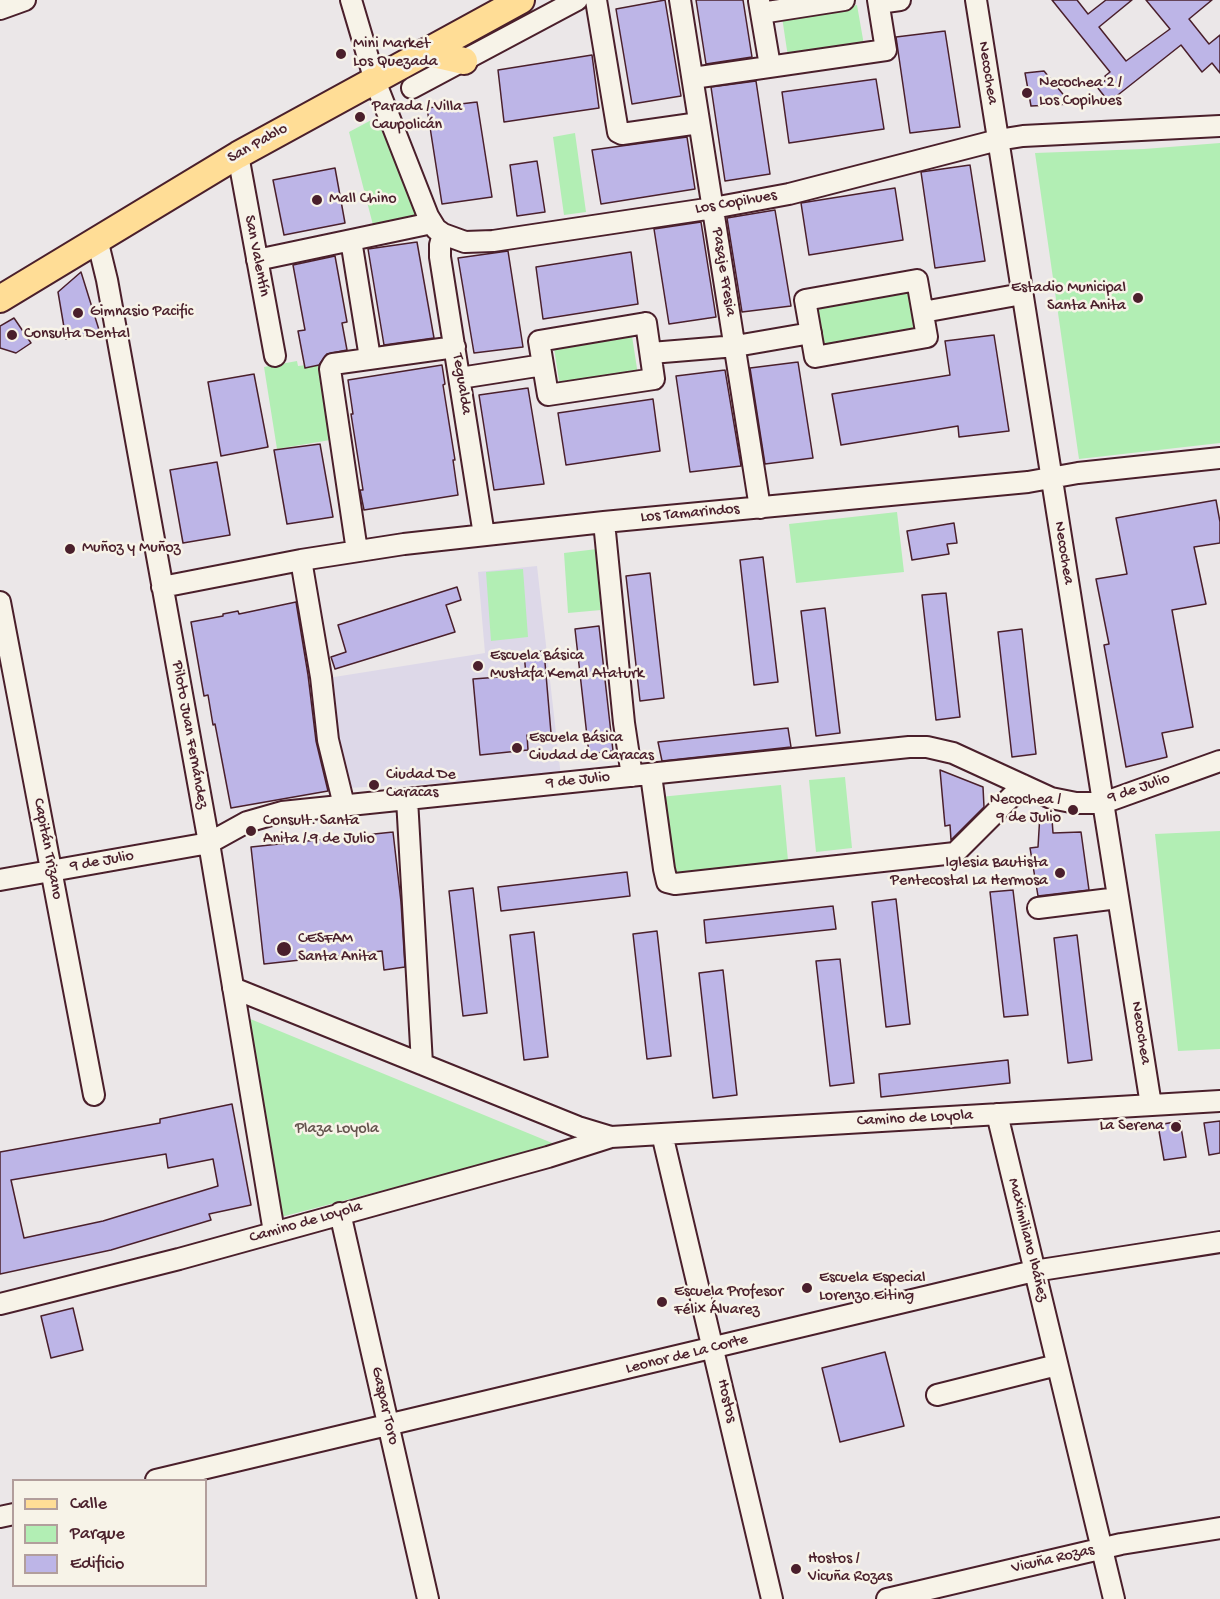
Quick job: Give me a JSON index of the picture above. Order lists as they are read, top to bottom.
{
  "streets": {
    "main road": ["San Pablo"],
    "street": [
      "Necochea",
      "Los Copihues",
      "San Valentín",
      "Pasaje Fresia",
      "Tegualda",
      "Los Tamarindos",
      "Piloto Juan Fernández",
      "9 de Julio",
      "Capitán Trizano",
      "Camino de Loyola",
      "Maximiliano Ibáñez",
      "Leonor de La Corte",
      "Hostos",
      "Gaspar Toro",
      "Vicuña Rozas"
    ]
  },
  "crossings": [
    ["Necochea", "Los Copihues"],
    ["Necochea", "Los Tamarindos"],
    ["Necochea", "9 de Julio"],
    ["Necochea", "Camino de Loyola"],
    ["San Pablo", "San Valentín"],
    ["San Pablo", "Tegualda"],
    ["San Pablo", "Piloto Juan Fernández"],
    ["Los Copihues", "San Valentín"],
    ["Los Copihues", "Pasaje Fresia"],
    ["Los Copihues", "Tegualda"],
    ["Pasaje Fresia", "Los Tamarindos"],
    ["Tegualda", "Los Tamarindos"],
    ["Los Tamarindos", "Piloto Juan Fernández"],
    ["Piloto Juan Fernández", "9 de Julio"],
    ["Piloto Juan Fernández", "Camino de Loyola"],
    ["9 de Julio", "Capitán Trizano"],
    ["Camino de Loyola", "Maximiliano Ibáñez"],
    ["Camino de Loyola", "Hostos"],
    ["Camino de Loyola", "Gaspar Toro"],
    ["Maximiliano Ibáñez", "Leonor de La Corte"],
    ["Maximiliano Ibáñez", "Vicuña Rozas"],
    ["Leonor de La Corte", "Hostos"],
    ["Leonor de La Corte", "Gaspar Toro"]
  ],
  "parks": ["Plaza Loyola"],
  "places": [
    "Mini Market Los Quezada",
    "Necochea 2 / Los Copihues",
    "Parada / Villa Caupolicán",
    "Mall Chino",
    "Estadio Municipal Santa Anita",
    "Gimnasio Pacific",
    "Consulta Dental",
    "Muñoz y Muñoz",
    "Escuela Básica Mustafa Kemal Ataturk",
    "Escuela Básica Ciudad de Caracas",
    "Ciudad De Caracas",
    "Necochea / 9 de Julio",
    "Consult. Santa Anita / 9 de Julio",
    "Iglesia Bautista Pentecostal La Hermosa",
    "CESFAM Santa Anita",
    "La Serena",
    "Escuela Especial Lorenzo Eiting",
    "Escuela Profesor Félix Álvarez",
    "Hostos / Vicuña Rozas"
  ],
  "legend": ["Calle", "Parque", "Edificio"]
}
